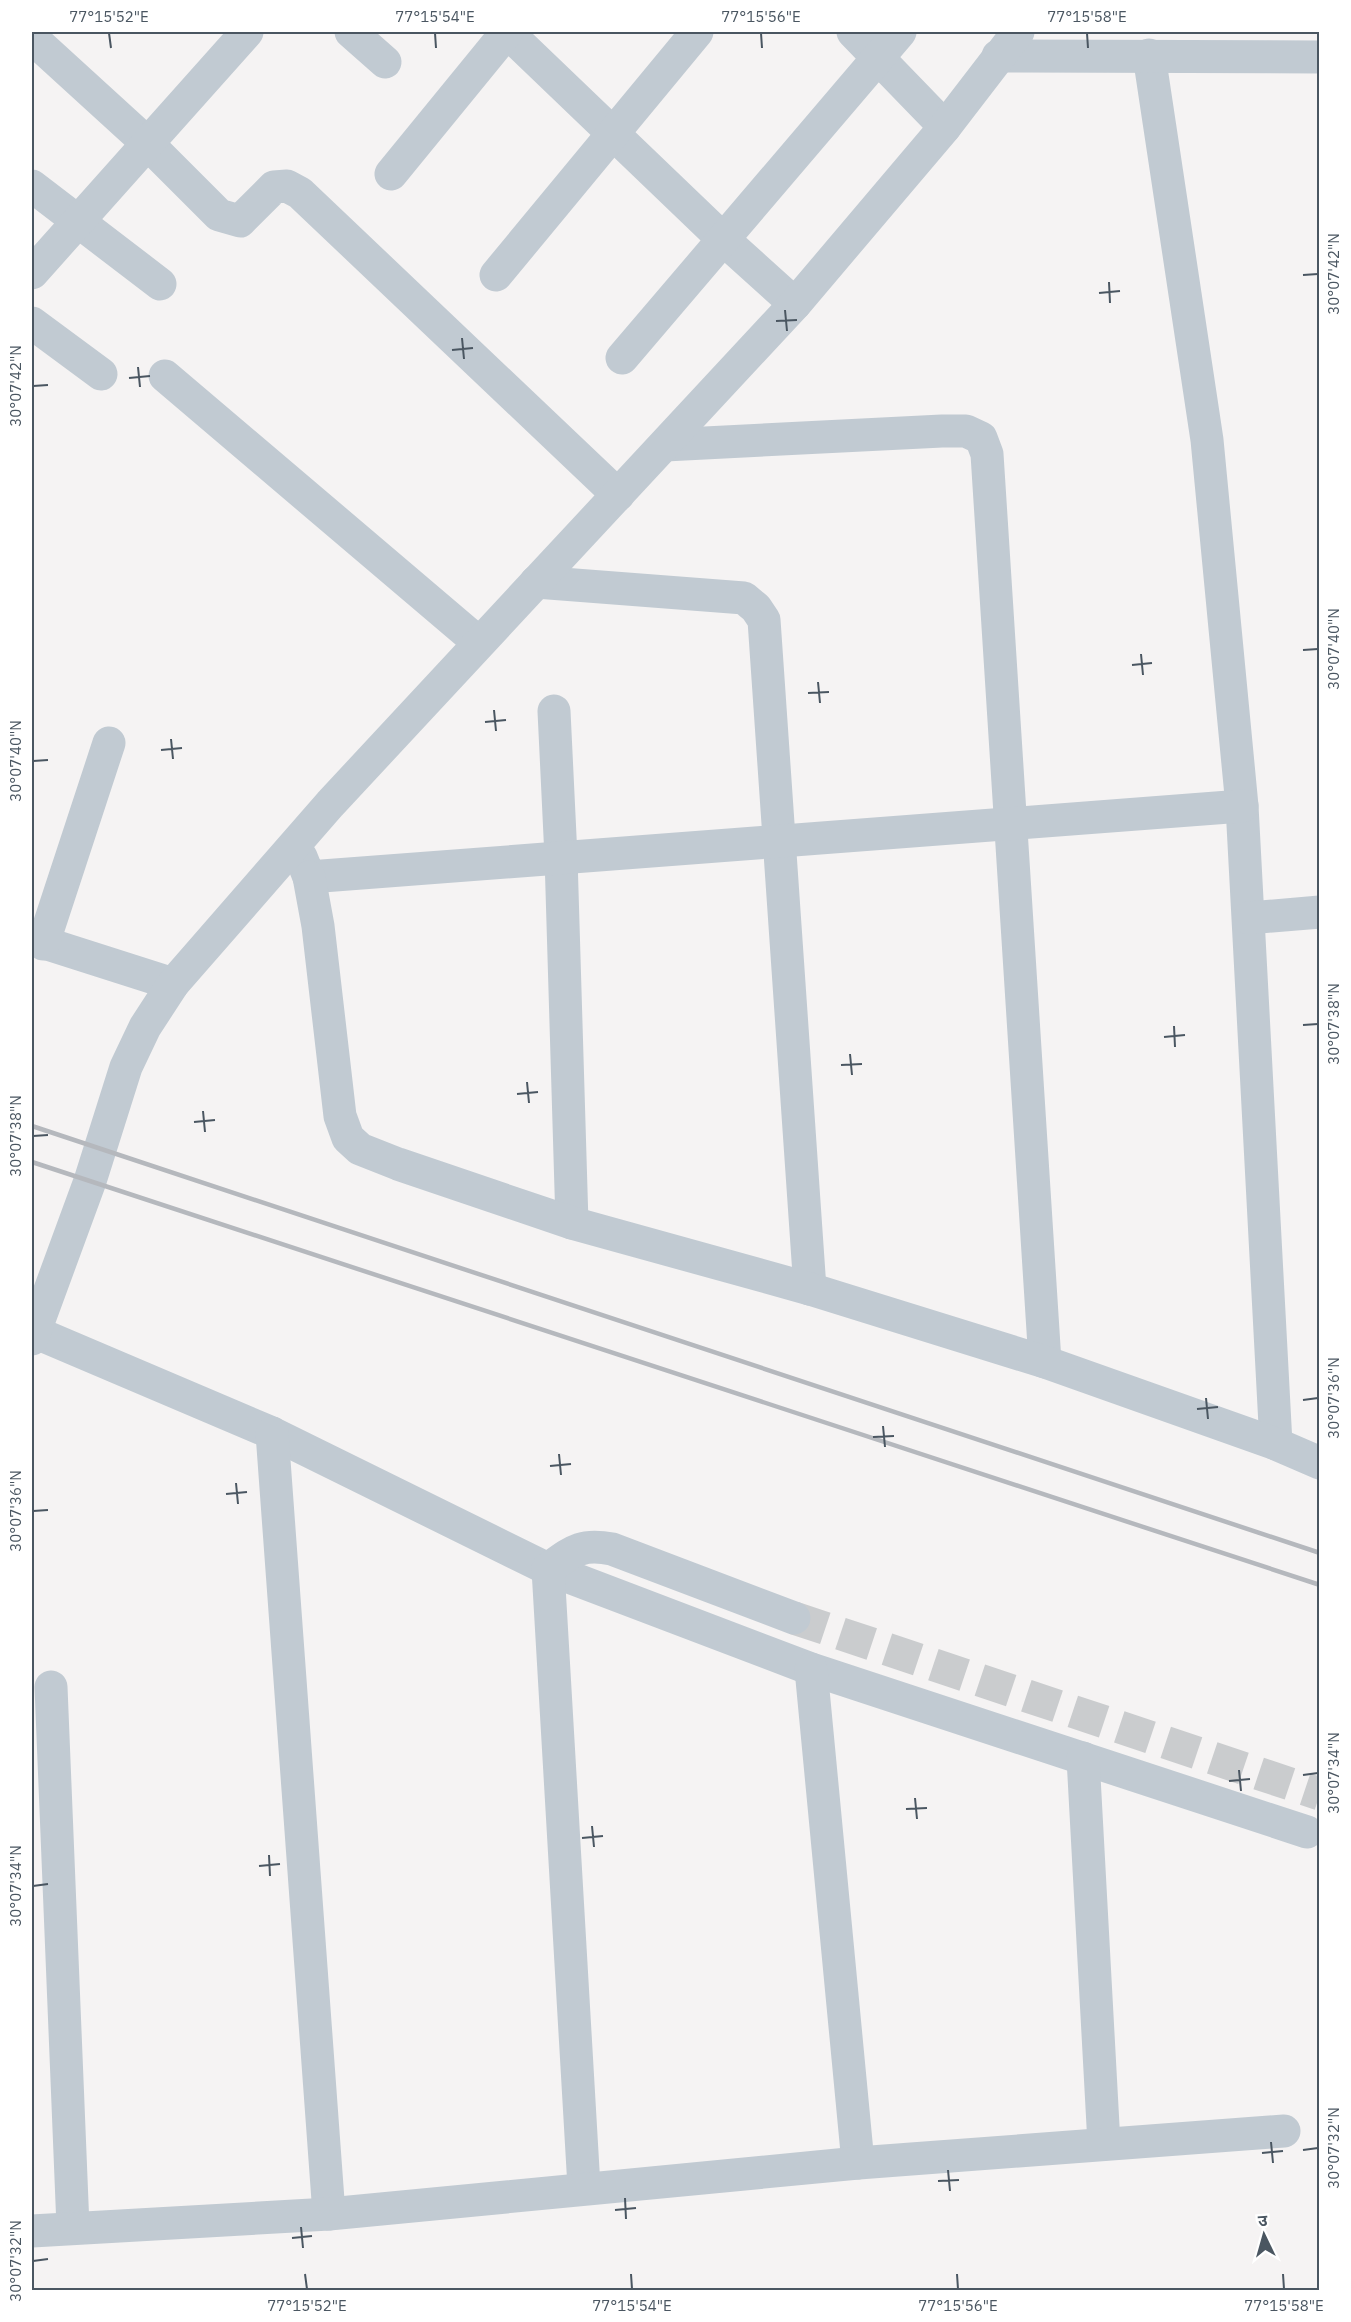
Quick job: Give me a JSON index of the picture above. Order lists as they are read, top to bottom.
{
  "north": "top",
  "coordinates": [
    "77°15'52\"E",
    "77°15'54\"E",
    "77°15'56\"E",
    "77°15'58\"E",
    "30°07'42\"N",
    "30°07'40\"N",
    "30°07'38\"N",
    "30°07'36\"N",
    "30°07'34\"N",
    "30°07'32\"N"
  ]
}
